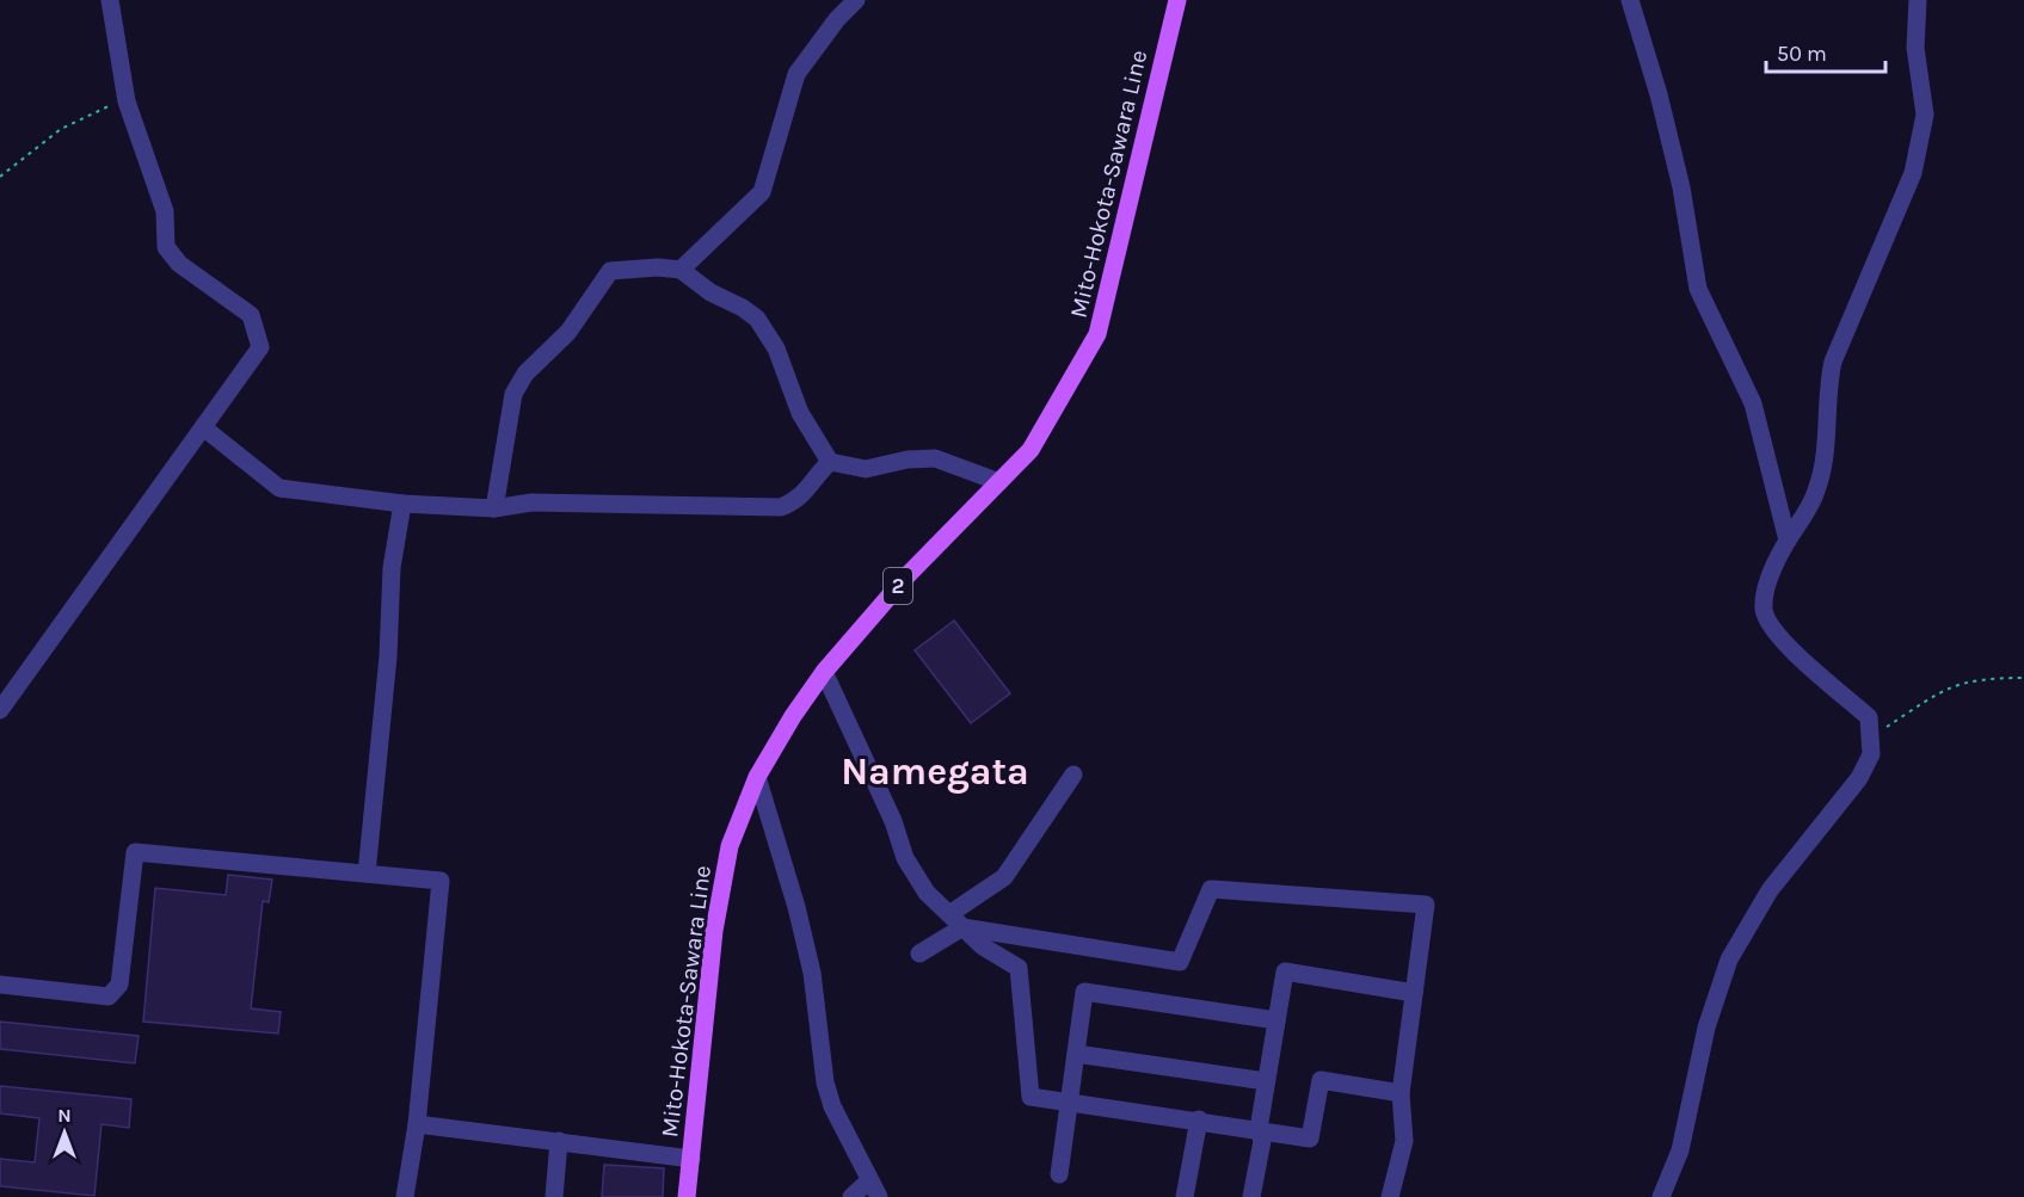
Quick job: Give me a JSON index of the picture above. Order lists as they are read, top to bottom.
{
  "streets": {
    "main road": ["Mito-Hokota-Sawara Line", "2"]
  },
  "districts": ["Namegata"],
  "scale_bar": "50 m",
  "north": "top"
}
